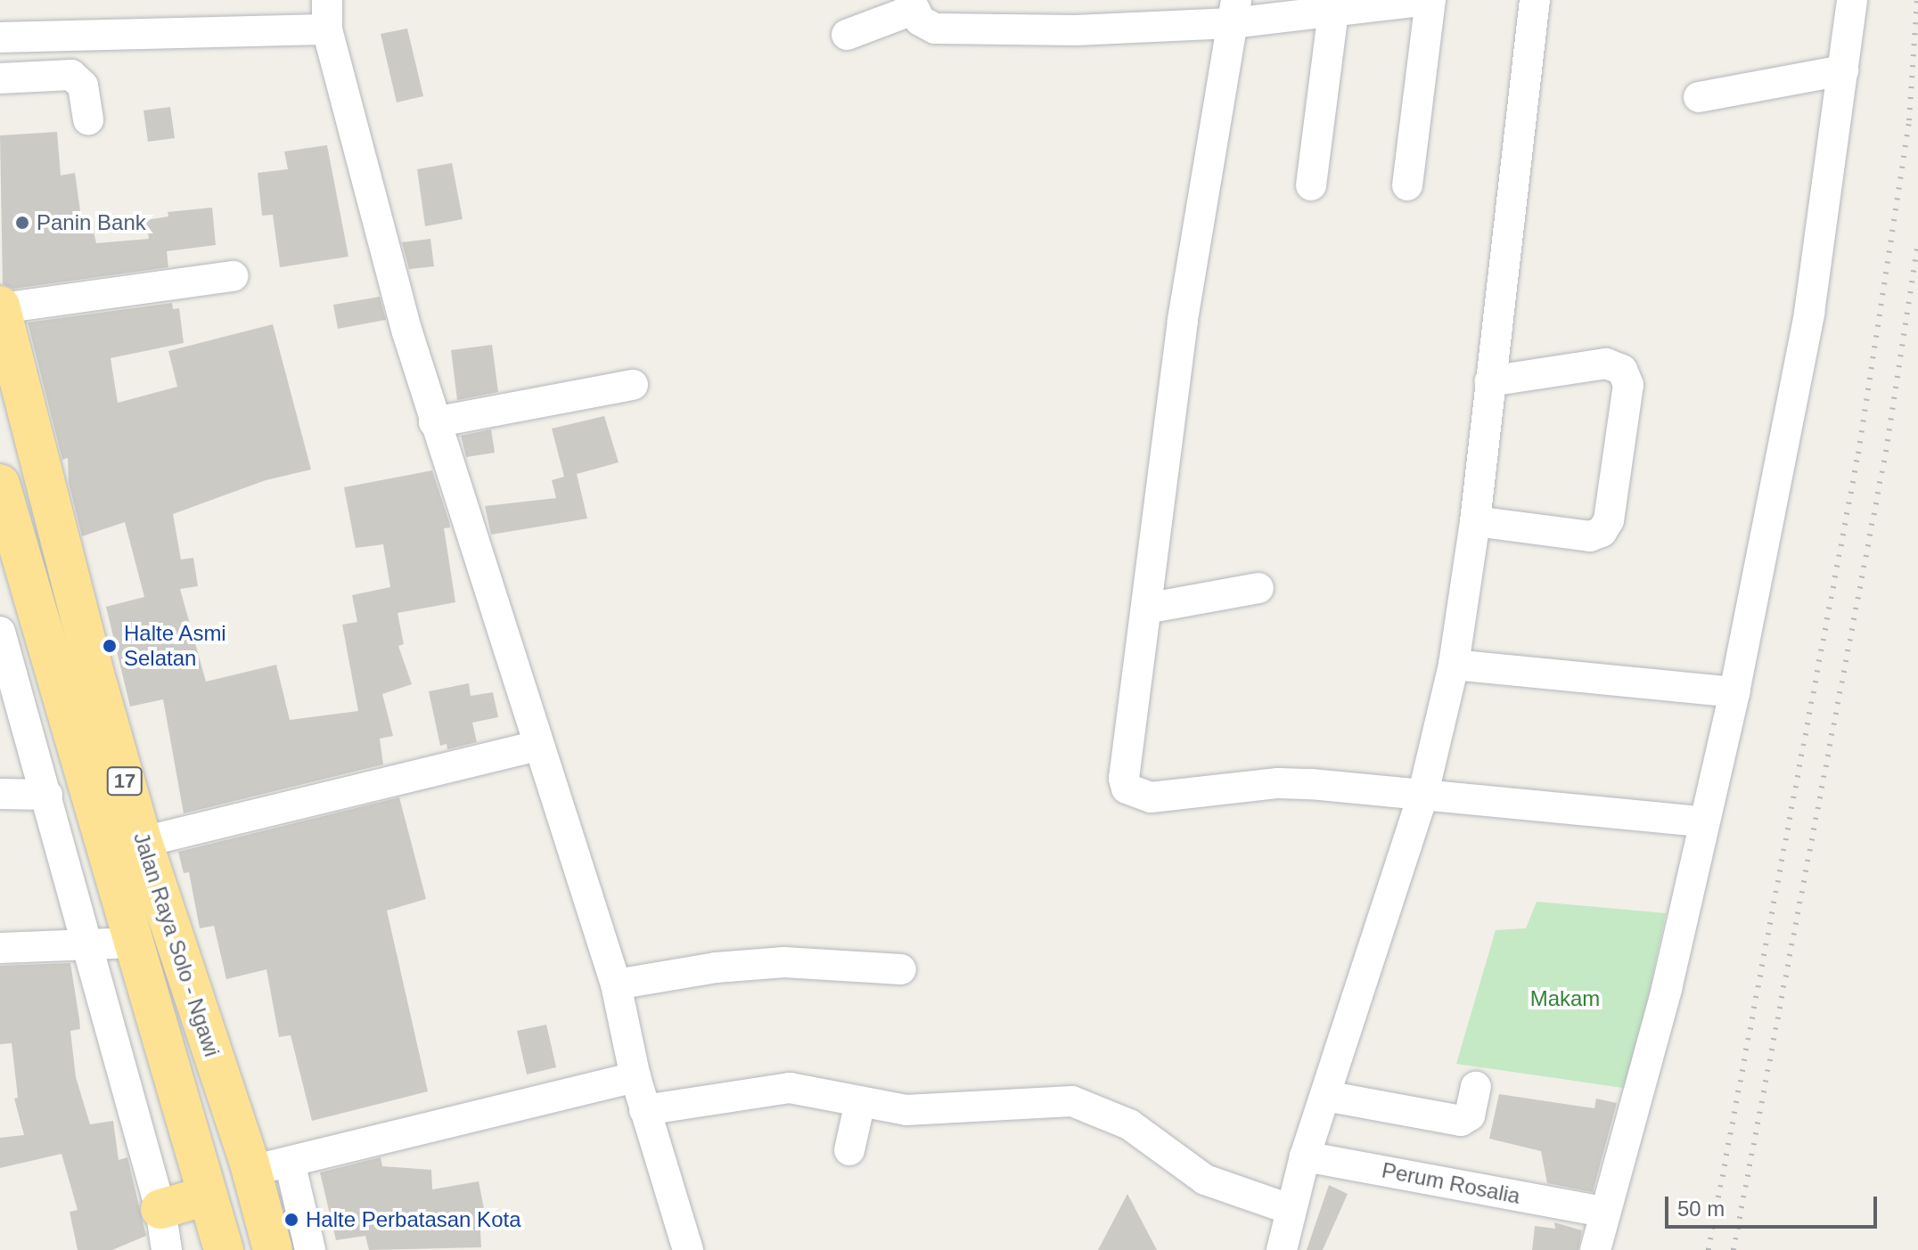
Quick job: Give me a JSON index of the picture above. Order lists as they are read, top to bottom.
{
  "streets": {
    "highway": ["17", "Jalan Raya Solo - Ngawi"],
    "street": ["Perum Rosalia"]
  },
  "parks": ["Makam"],
  "places": ["Panin Bank", "Halte Asmi Selatan", "Halte Perbatasan Kota"],
  "scale_bar": "50 m"
}
